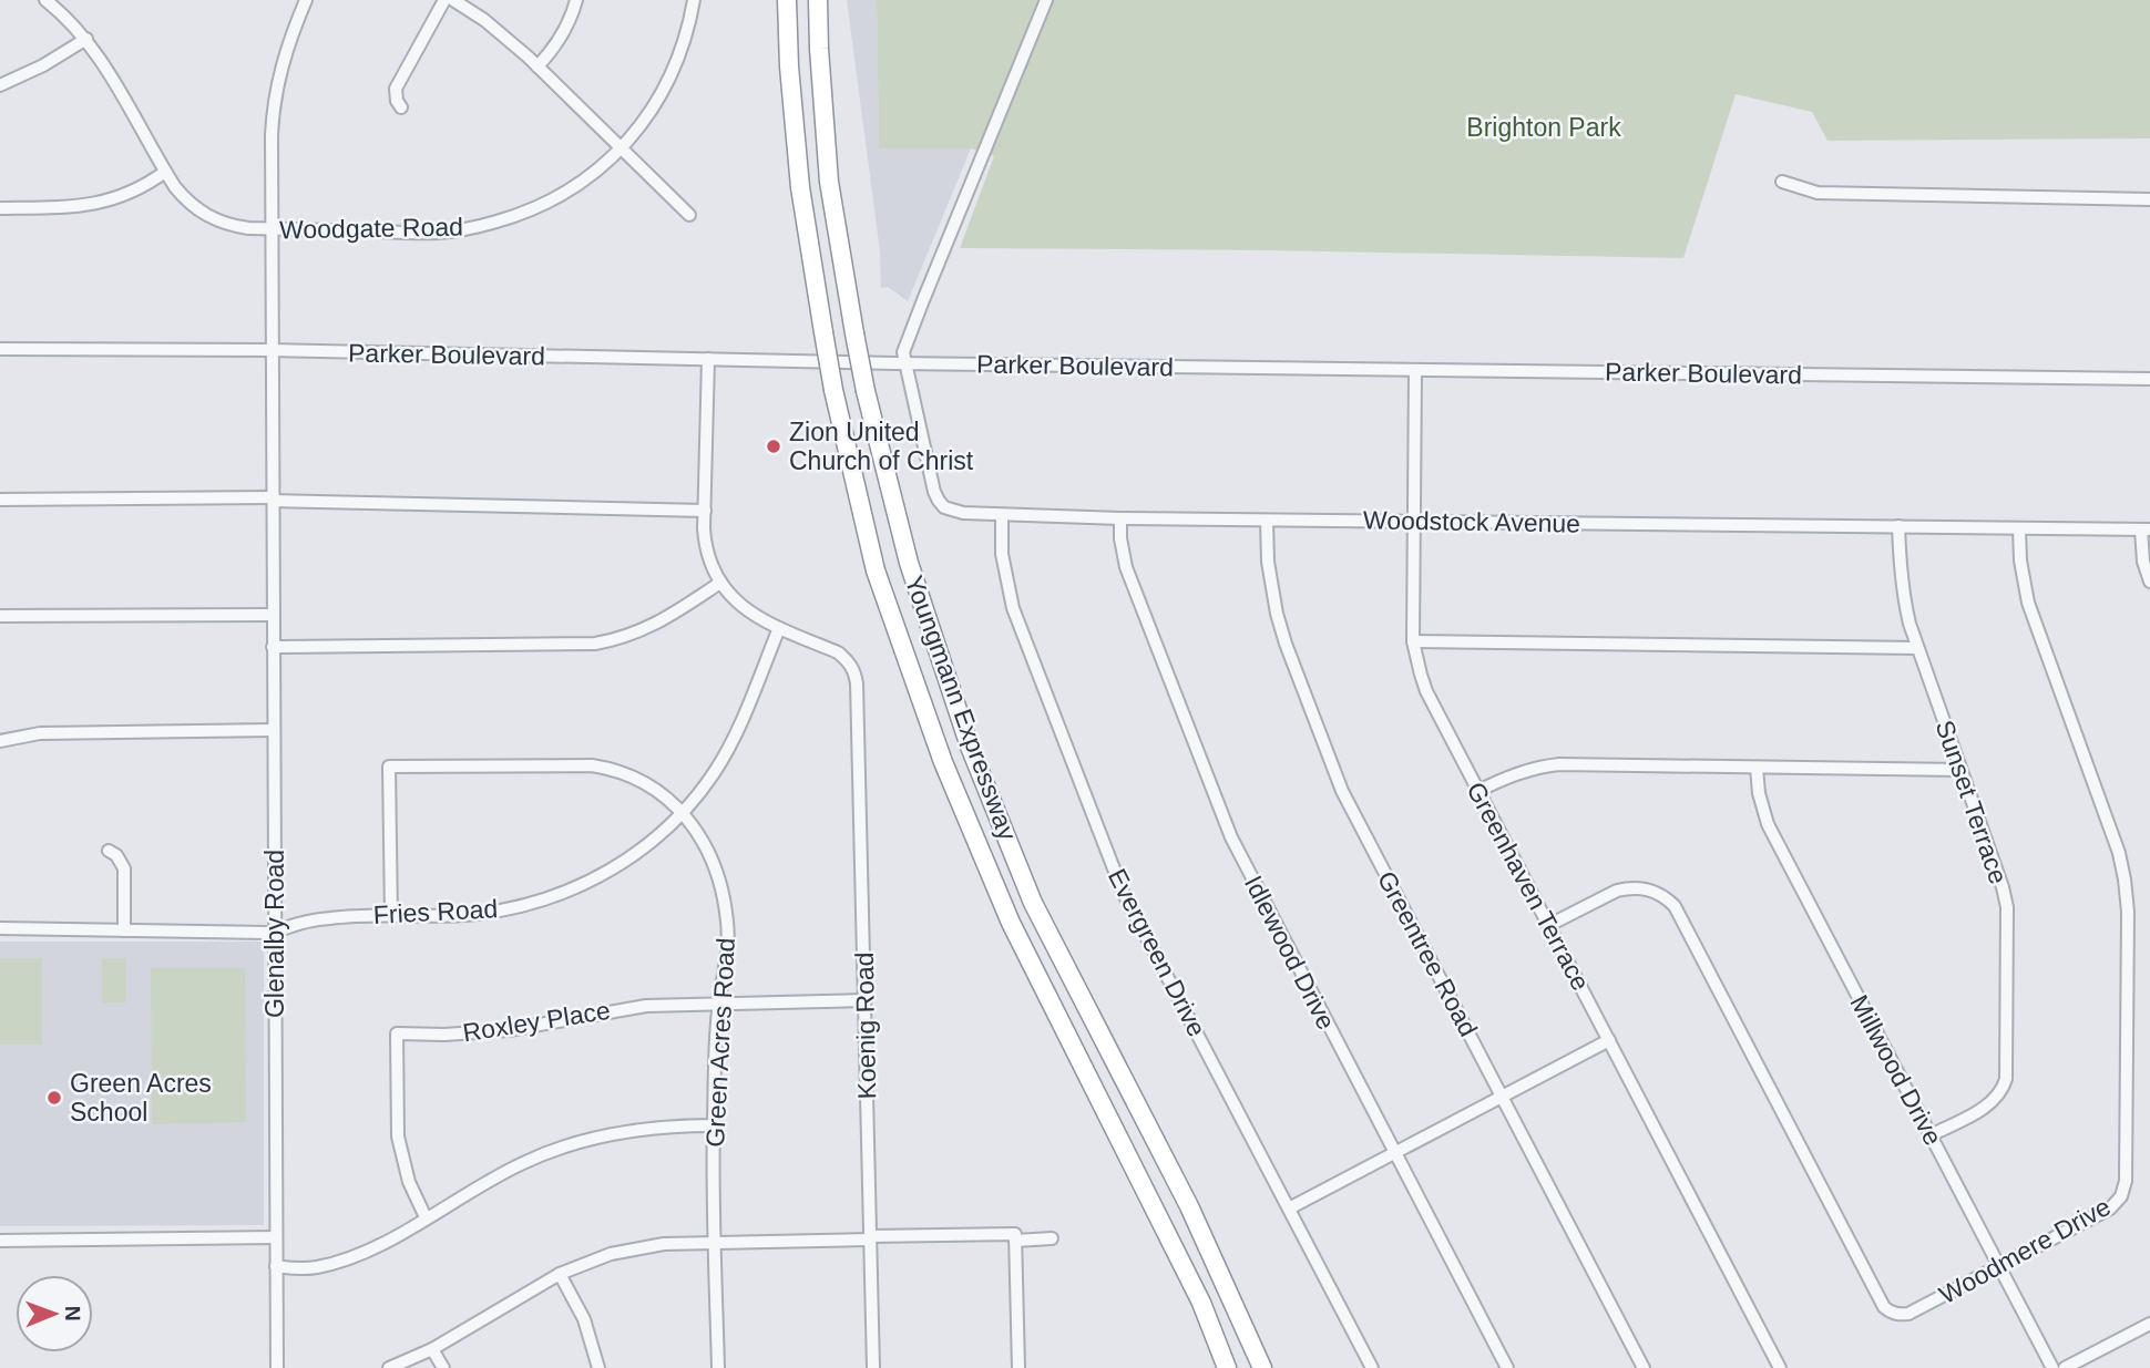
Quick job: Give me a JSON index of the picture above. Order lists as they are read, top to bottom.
{
  "streets": {
    "highway": ["Youngmann Expressway"],
    "street": [
      "Woodgate Road",
      "Parker Boulevard",
      "Woodstock Avenue",
      "Sunset Terrace",
      "Greenhaven Terrace",
      "Fries Road",
      "Glenalby Road",
      "Evergreen Drive",
      "Idlewood Drive",
      "Greentree Road",
      "Roxley Place",
      "Koenig Road",
      "Green Acres Road",
      "Millwood Drive",
      "Woodmere Drive"
    ]
  },
  "crossings": [
    ["Woodgate Road", "Glenalby Road"],
    ["Parker Boulevard", "Woodstock Avenue"],
    ["Parker Boulevard", "Greenhaven Terrace"],
    ["Parker Boulevard", "Glenalby Road"],
    ["Woodstock Avenue", "Sunset Terrace"],
    ["Woodstock Avenue", "Greenhaven Terrace"],
    ["Woodstock Avenue", "Evergreen Drive"],
    ["Woodstock Avenue", "Idlewood Drive"],
    ["Woodstock Avenue", "Greentree Road"],
    ["Woodstock Avenue", "Woodmere Drive"],
    ["Sunset Terrace", "Millwood Drive"],
    ["Greenhaven Terrace", "Woodmere Drive"],
    ["Fries Road", "Glenalby Road"],
    ["Fries Road", "Koenig Road"],
    ["Fries Road", "Green Acres Road"],
    ["Roxley Place", "Koenig Road"],
    ["Roxley Place", "Green Acres Road"],
    ["Millwood Drive", "Woodmere Drive"]
  ],
  "parks": ["Brighton Park"],
  "places": ["Zion United Church of Christ", "Green Acres School"],
  "north": "right"
}
